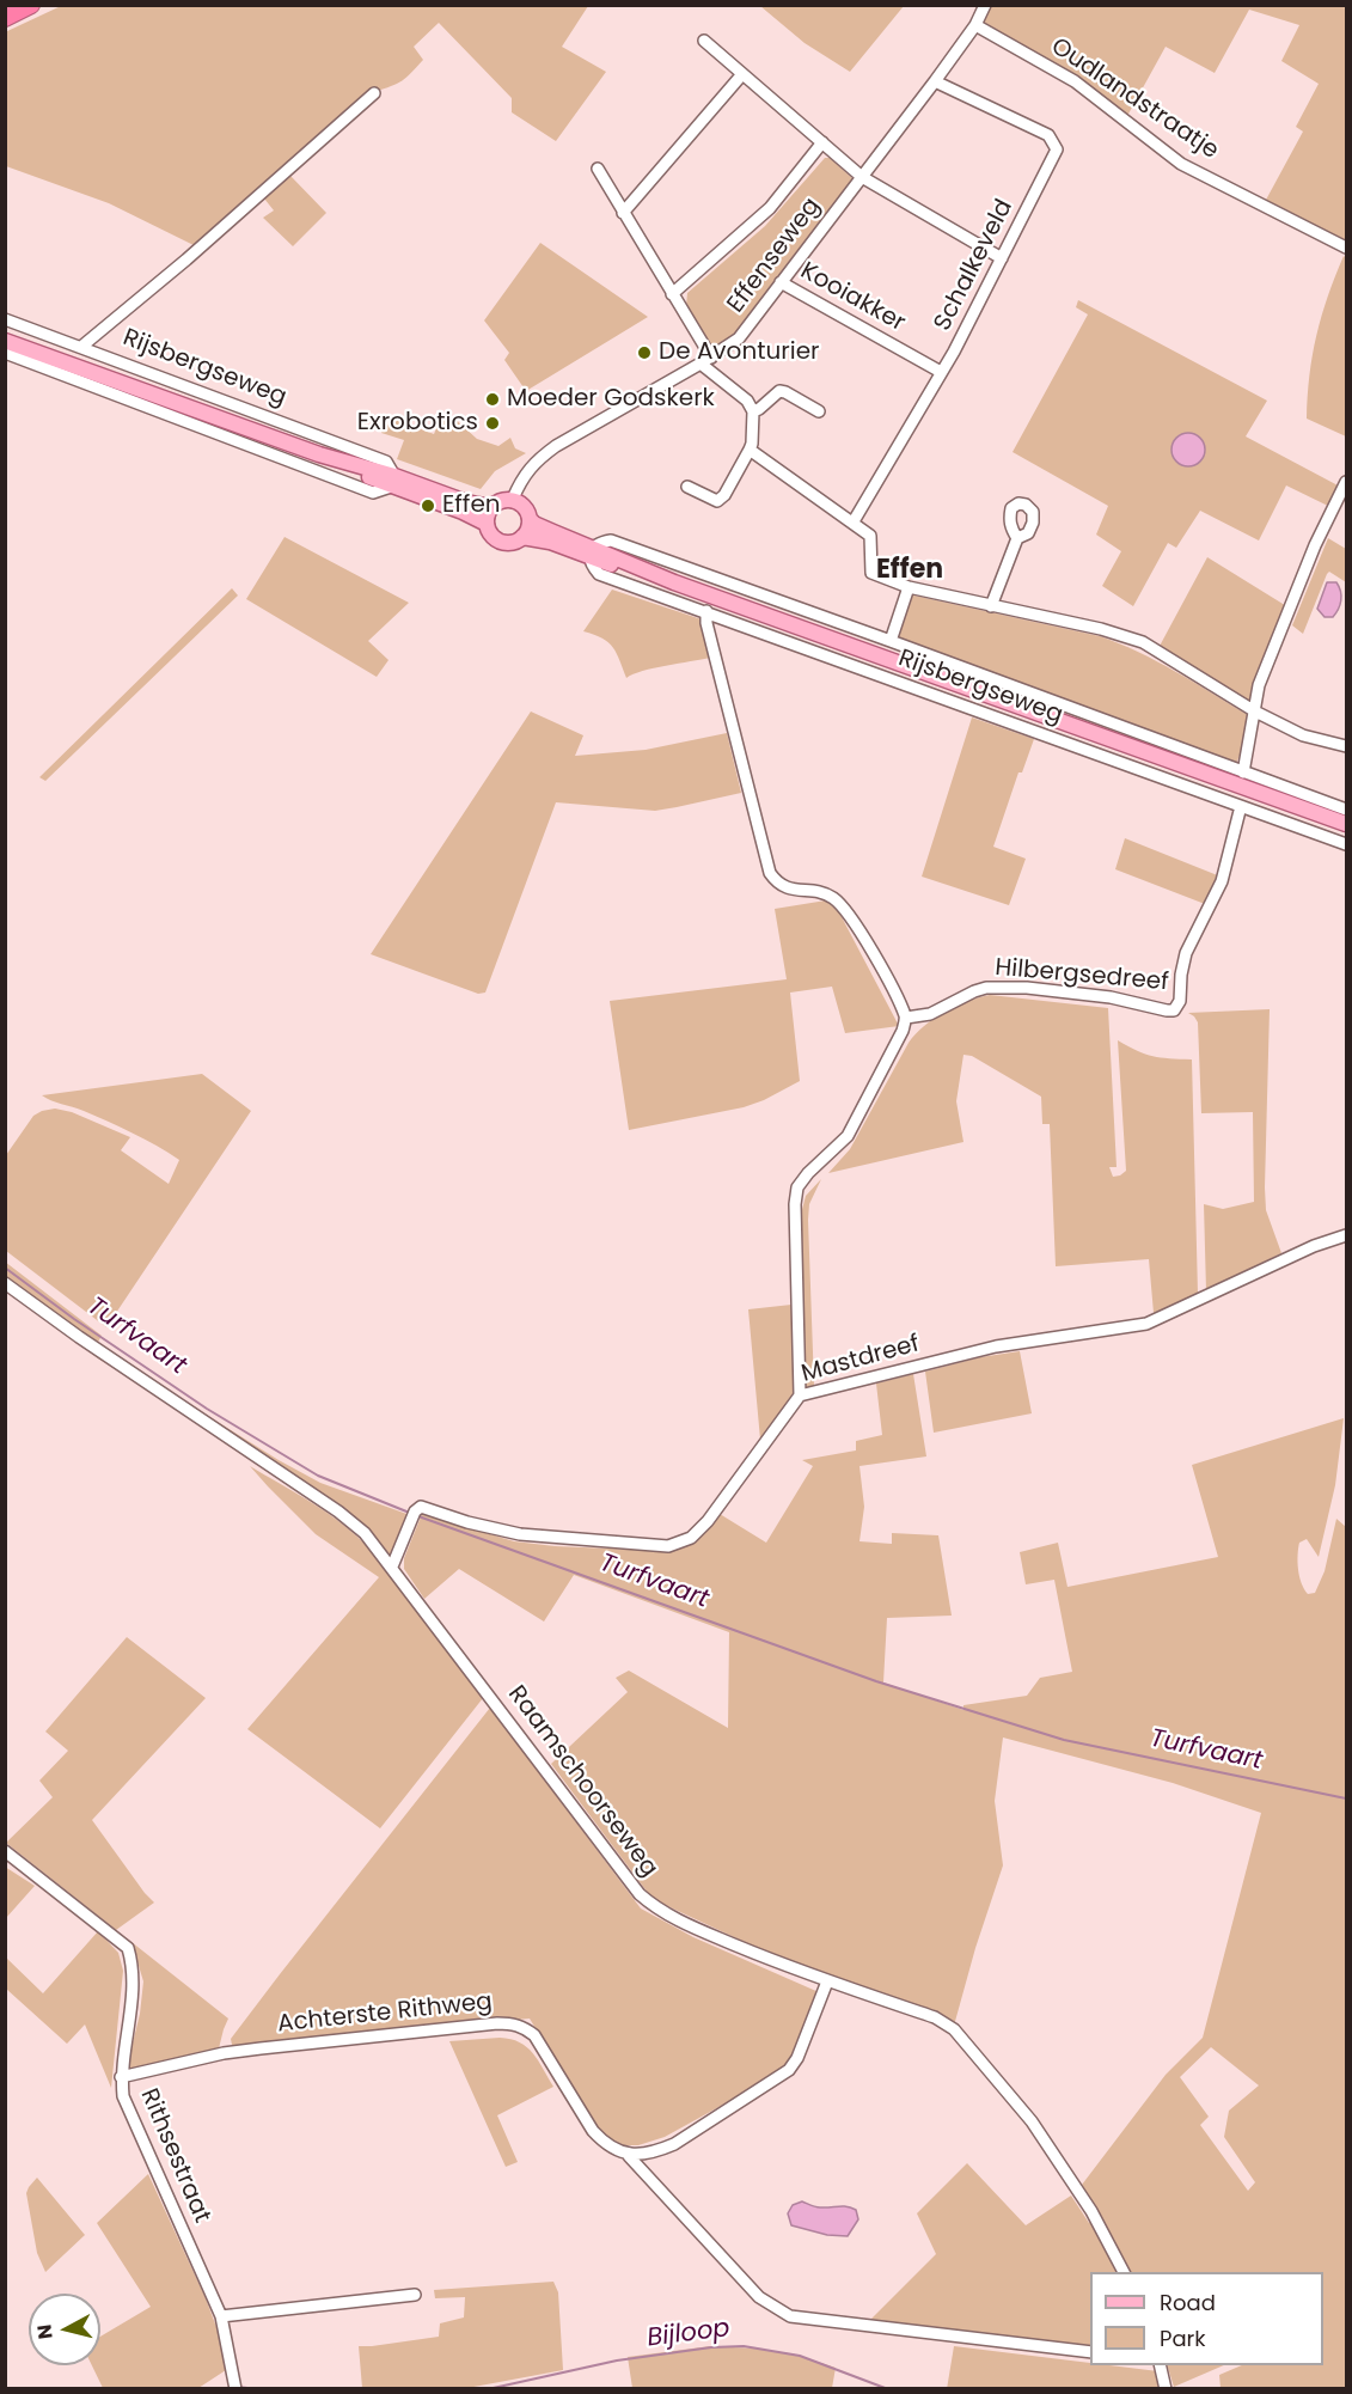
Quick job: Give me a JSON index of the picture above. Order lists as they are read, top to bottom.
{
  "streets": {
    "main road": ["Rijsbergseweg"],
    "street": [
      "Oudlandstraatje",
      "Effenseweg",
      "Schalkeveld",
      "Kooiakker",
      "Hilbergsedreef",
      "Mastdreef",
      "Raamschoorseweg",
      "Achterste Rithweg",
      "Rithsestraat"
    ]
  },
  "crossings": [
    ["Oudlandstraatje", "Effenseweg"],
    ["Effenseweg", "Schalkeveld"],
    ["Effenseweg", "Kooiakker"],
    ["Effenseweg", "Rijsbergseweg"],
    ["Schalkeveld", "Kooiakker"],
    ["Rijsbergseweg", "Hilbergsedreef"],
    ["Mastdreef", "Raamschoorseweg"],
    ["Achterste Rithweg", "Rithsestraat"]
  ],
  "districts": ["Effen"],
  "water": ["Turfvaart", "Bijloop"],
  "places": [
    "De Avonturier",
    "Moeder Godskerk",
    "Exrobotics",
    "Effen"
  ],
  "legend": ["Road", "Park"],
  "north": "left"
}
